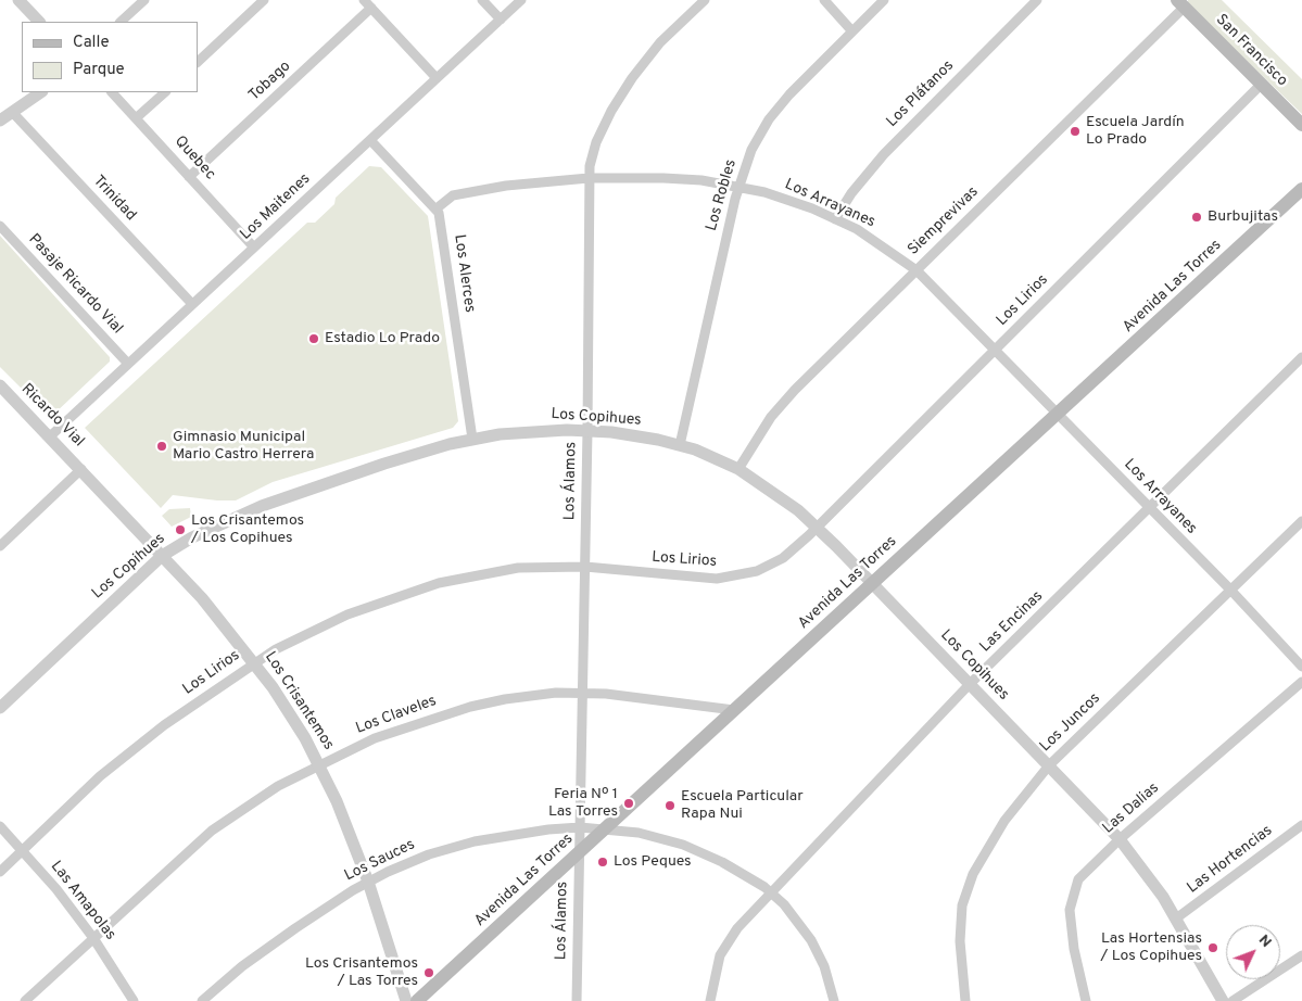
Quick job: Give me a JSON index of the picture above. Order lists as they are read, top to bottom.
{
  "streets": {
    "main road": ["San Francisco", "Avenida Las Torres"],
    "street": [
      "Tobago",
      "Los Plátanos",
      "Quebec",
      "Los Robles",
      "Trinidad",
      "Los Arrayanes",
      "Los Maitenes",
      "Siemprevivas",
      "Los Alerces",
      "Pasaje Ricardo Vial",
      "Los Lirios",
      "Ricardo Vial",
      "Los Copihues",
      "Los Álamos",
      "Las Encinas",
      "Los Crisantemos",
      "Los Claveles",
      "Los Juncos",
      "Las Dalias",
      "Las Hortencias",
      "Los Sauces",
      "Las Amapolas"
    ]
  },
  "crossings": [
    ["San Francisco", "Siemprevivas"],
    ["San Francisco", "Los Lirios"],
    ["Tobago", "Quebec"],
    ["Los Plátanos", "Los Arrayanes"],
    ["Quebec", "Los Maitenes"],
    ["Los Robles", "Los Arrayanes"],
    ["Los Robles", "Los Copihues"],
    ["Trinidad", "Los Maitenes"],
    ["Los Arrayanes", "Siemprevivas"],
    ["Los Arrayanes", "Los Alerces"],
    ["Los Arrayanes", "Avenida Las Torres"],
    ["Los Arrayanes", "Los Lirios"],
    ["Los Arrayanes", "Los Álamos"],
    ["Los Arrayanes", "Las Encinas"],
    ["Los Arrayanes", "Los Juncos"],
    ["Los Maitenes", "Los Alerces"],
    ["Los Maitenes", "Pasaje Ricardo Vial"],
    ["Los Maitenes", "Ricardo Vial"],
    ["Siemprevivas", "Los Copihues"],
    ["Los Alerces", "Los Copihues"],
    ["Avenida Las Torres", "Los Copihues"],
    ["Avenida Las Torres", "Los Álamos"],
    ["Avenida Las Torres", "Los Claveles"],
    ["Avenida Las Torres", "Los Sauces"],
    ["Los Lirios", "Los Copihues"],
    ["Los Lirios", "Los Álamos"],
    ["Los Lirios", "Los Crisantemos"],
    ["Los Lirios", "Las Amapolas"],
    ["Ricardo Vial", "Los Crisantemos"],
    ["Los Copihues", "Los Álamos"],
    ["Los Copihues", "Las Encinas"],
    ["Los Copihues", "Los Crisantemos"],
    ["Los Copihues", "Los Juncos"],
    ["Los Copihues", "Las Dalias"],
    ["Los Copihues", "Las Hortencias"],
    ["Los Álamos", "Los Claveles"],
    ["Los Álamos", "Los Sauces"],
    ["Las Encinas", "Los Sauces"],
    ["Los Crisantemos", "Los Claveles"],
    ["Los Crisantemos", "Los Sauces"],
    ["Los Claveles", "Las Amapolas"]
  ],
  "places": [
    "Escuela Jardín Lo Prado",
    "Burbujitas",
    "Estadio Lo Prado",
    "Gimnasio Municipal Mario Castro Herrera",
    "Los Crisantemos / Los Copihues",
    "Feria Nº 1 Las Torres",
    "Escuela Particular Rapa Nui",
    "Los Peques",
    "Las Hortensias / Los Copihues",
    "Los Crisantemos / Las Torres"
  ],
  "legend": ["Calle", "Parque"],
  "north": "top right"
}
